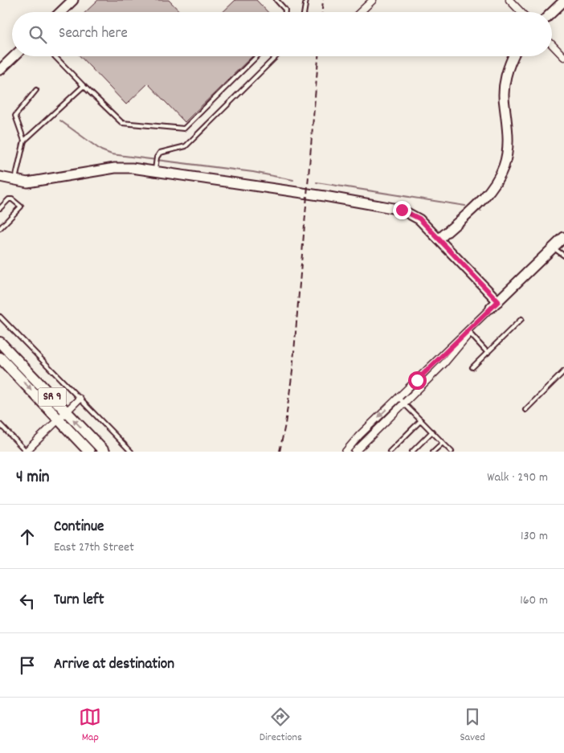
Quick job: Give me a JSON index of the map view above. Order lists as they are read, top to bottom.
{
  "streets": {
    "main road": ["SR 9"]
  },
  "page": {
    "search": "Search here",
    "heading": ["4 min", "Walk · 290 m"],
    "list": [
      ["Continue", "East 27th Street", "130 m"],
      ["Turn left", "160 m"],
      "Arrive at destination"
    ],
    "nav": ["Map", "Directions", "Saved"]
  }
}
